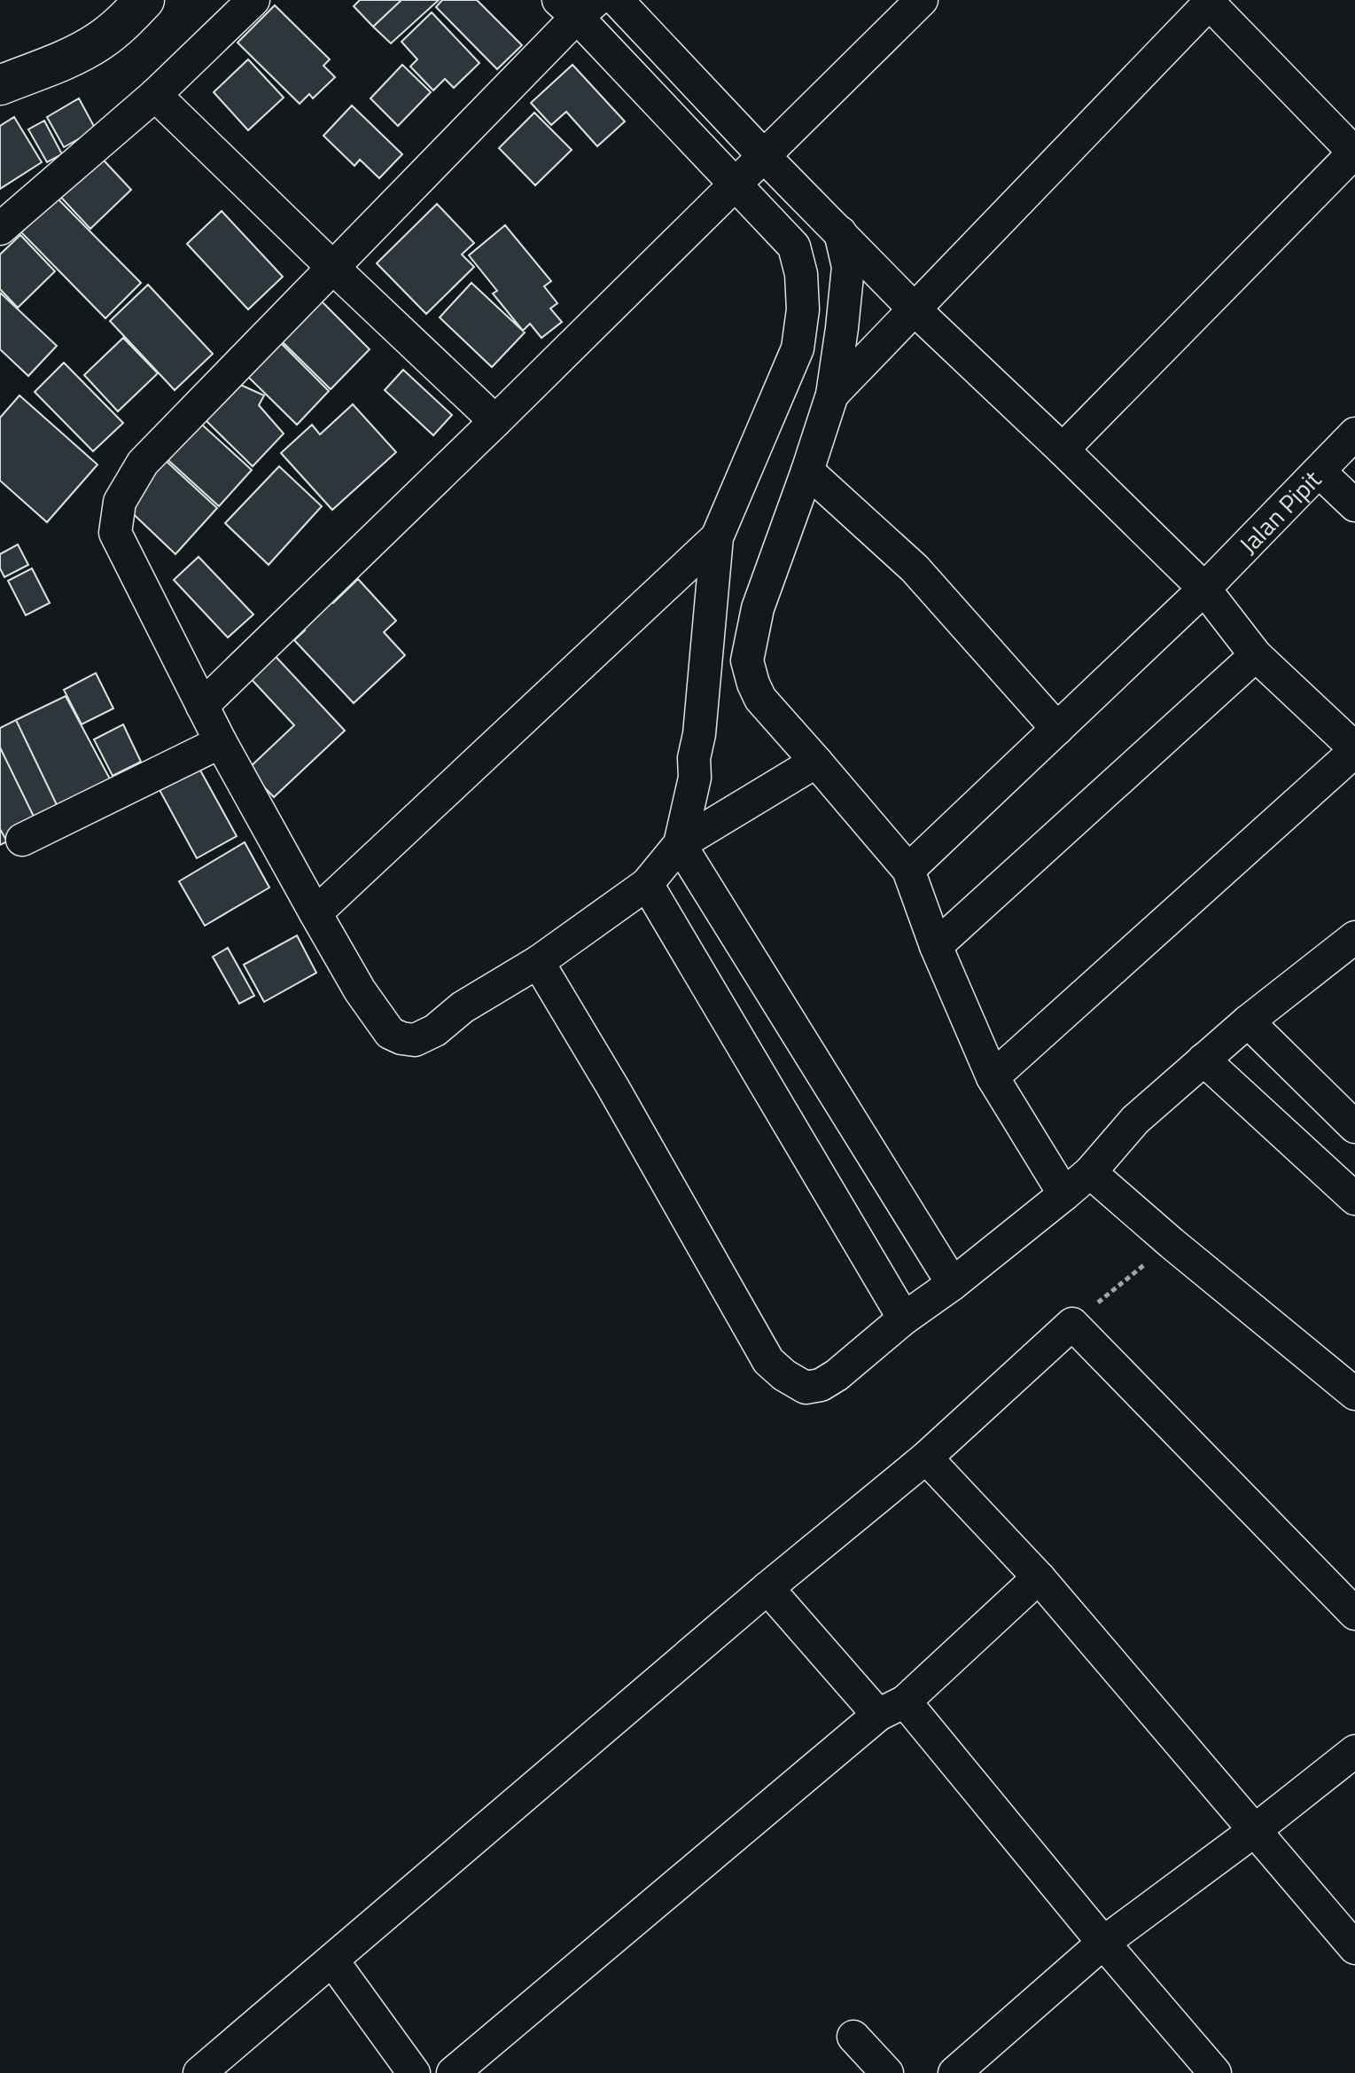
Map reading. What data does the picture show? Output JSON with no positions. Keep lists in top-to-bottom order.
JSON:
{
  "streets": {
    "street": ["Jalan Pipit"]
  }
}
